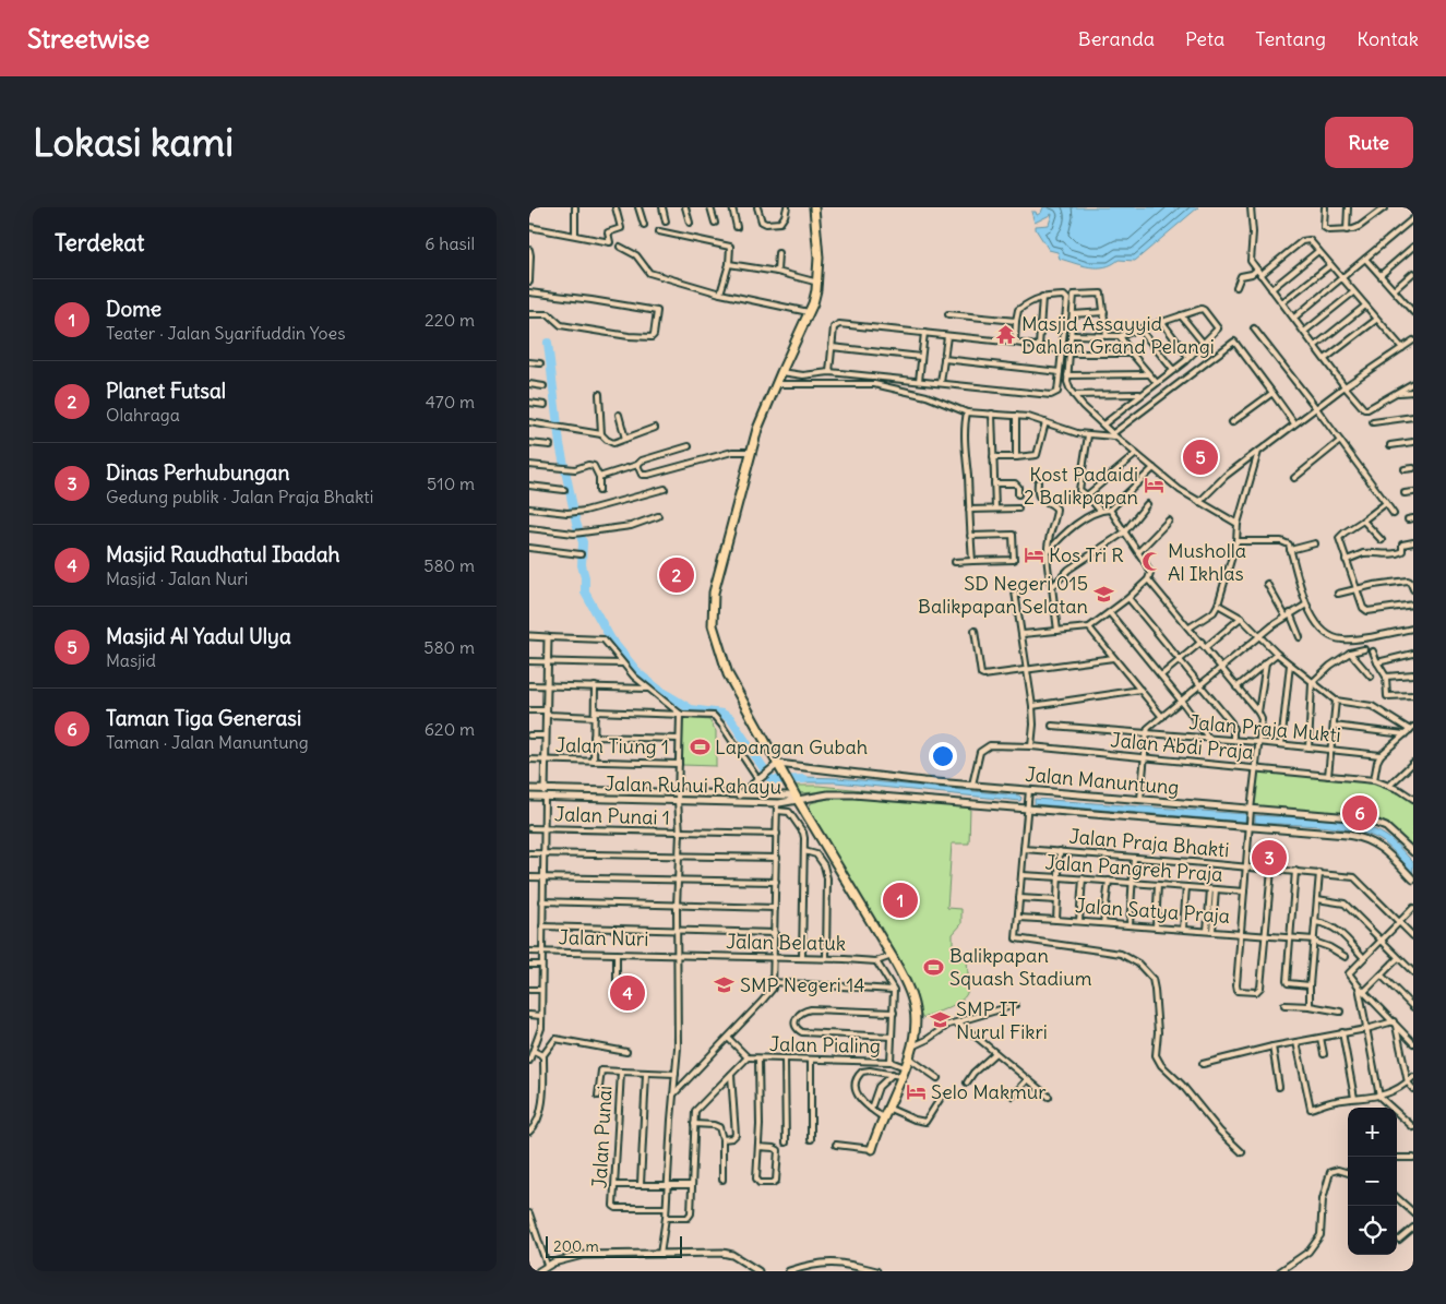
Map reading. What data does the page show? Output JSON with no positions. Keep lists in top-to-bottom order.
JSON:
{
  "streets": {
    "street": [
      "Jalan Praja Mukti",
      "Jalan Tiung 1",
      "Jalan Abdi Praja",
      "Jalan Manuntung",
      "Jalan Ruhui Rahayu",
      "Jalan Punai 1",
      "Jalan Praja Bhakti",
      "Jalan Pangreh Praja",
      "Jalan Satya Praja",
      "Jalan Nuri",
      "Jalan Belatuk",
      "Jalan Pialing",
      "Jalan Punai"
    ]
  },
  "crossings": [
    ["Jalan Abdi Praja", "Jalan Manuntung"],
    ["Jalan Manuntung", "Jalan Ruhui Rahayu"],
    ["Jalan Praja Bhakti", "Jalan Satya Praja"],
    ["Jalan Pangreh Praja", "Jalan Satya Praja"],
    ["Jalan Nuri", "Jalan Belatuk"]
  ],
  "places": {
    "temple": ["Masjid Assayyid Dahlan Grand Pelangi"],
    "hotel": ["Kost Padaidi 2 Balikpapan", "Kos Tri R", "Selo Makmur"],
    "mosque": ["Musholla Al Ikhlas"],
    "school or university": ["SD Negeri 015 Balikpapan Selatan", "SMP Negeri 14", "SMP IT Nurul Fikri"],
    "sports": ["Lapangan Gubah", "Balikpapan Squash Stadium"]
  },
  "scale_bar": "200 m",
  "page": {
    "header": "Streetwise",
    "nav": [
      "Beranda",
      "Peta",
      "Tentang",
      "Kontak"
    ],
    "buttons": "Rute",
    "title": "Lokasi kami",
    "heading": ["Terdekat", "6 hasil"],
    "list": [
      {
        "mark": "1",
        "name": "Dome",
        "note": "Teater · Jalan Syarifuddin Yoes",
        "value": "220 m"
      },
      {
        "mark": "2",
        "name": "Planet Futsal",
        "note": "Olahraga",
        "value": "470 m"
      },
      {
        "mark": "3",
        "name": "Dinas Perhubungan",
        "note": "Gedung publik · Jalan Praja Bhakti",
        "value": "510 m"
      },
      {
        "mark": "4",
        "name": "Masjid Raudhatul Ibadah",
        "note": "Masjid · Jalan Nuri",
        "value": "580 m"
      },
      {
        "mark": "5",
        "name": "Masjid Al Yadul Ulya",
        "note": "Masjid",
        "value": "580 m"
      },
      {
        "mark": "6",
        "name": "Taman Tiga Generasi",
        "note": "Taman · Jalan Manuntung",
        "value": "620 m"
      }
    ],
    "pins": [
      "5",
      "2",
      "6",
      "3",
      "1",
      "4"
    ],
    "map_buttons": ["+", "−"],
    "scale": "200 m"
  }
}
